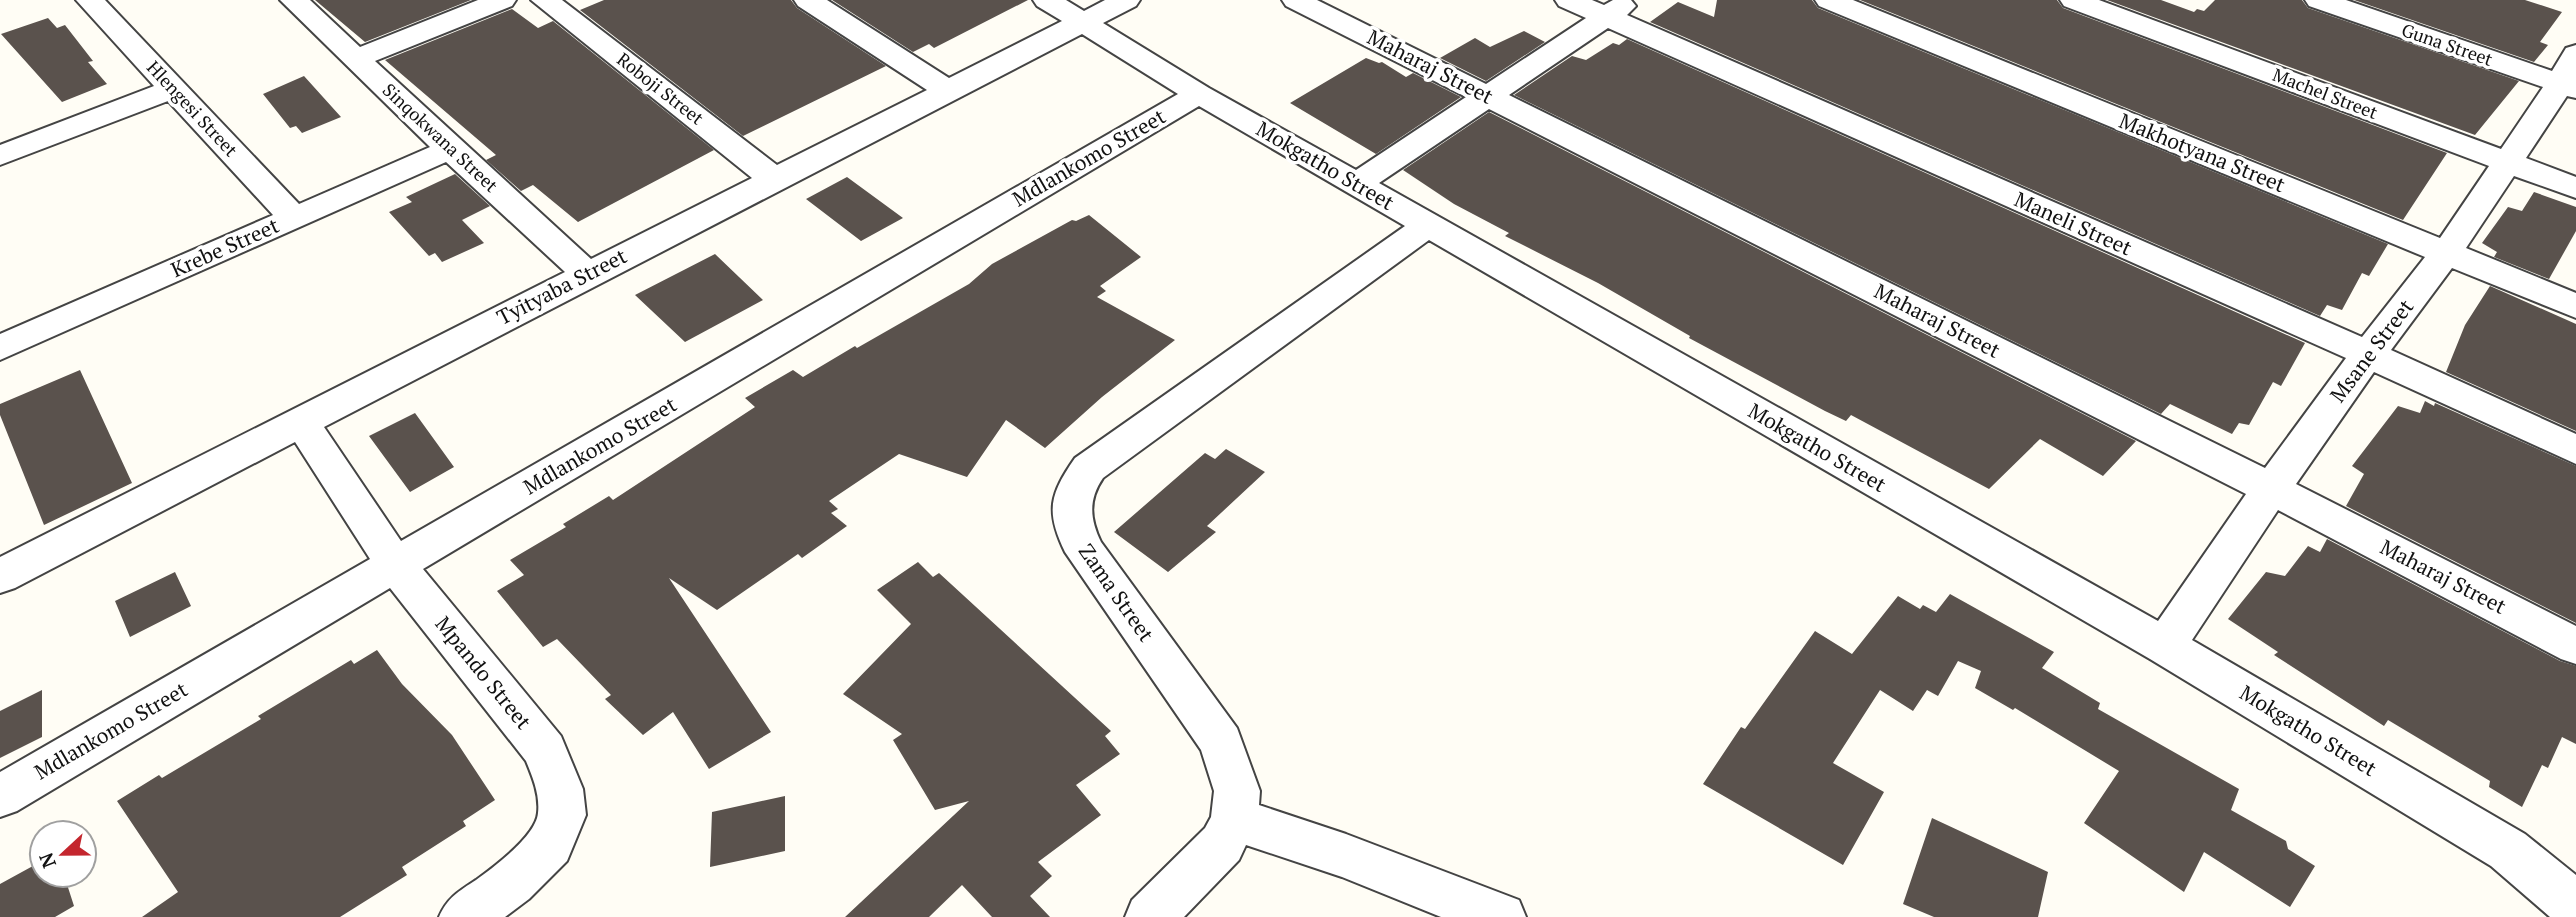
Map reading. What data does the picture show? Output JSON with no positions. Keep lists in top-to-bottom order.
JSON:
{
  "streets": {
    "street": [
      "Guna Street",
      "Maharaj Street",
      "Roboji Street",
      "Machel Street",
      "Hlengesi Street",
      "Sinqokwana Street",
      "Makhotyana Street",
      "Mdlankomo Street",
      "Mokgatho Street",
      "Maneli Street",
      "Krebe Street",
      "Tyityaba Street",
      "Msane Street",
      "Zama Street",
      "Mpando Street"
    ]
  },
  "crossings": [
    ["Guna Street", "Msane Street"],
    ["Maharaj Street", "Msane Street"],
    ["Roboji Street", "Tyityaba Street"],
    ["Machel Street", "Msane Street"],
    ["Hlengesi Street", "Krebe Street"],
    ["Sinqokwana Street", "Krebe Street"],
    ["Sinqokwana Street", "Tyityaba Street"],
    ["Makhotyana Street", "Msane Street"],
    ["Mdlankomo Street", "Mokgatho Street"],
    ["Mdlankomo Street", "Mpando Street"],
    ["Mokgatho Street", "Tyityaba Street"],
    ["Mokgatho Street", "Msane Street"],
    ["Mokgatho Street", "Zama Street"],
    ["Maneli Street", "Msane Street"],
    ["Tyityaba Street", "Mpando Street"]
  ],
  "north": "left"
}
